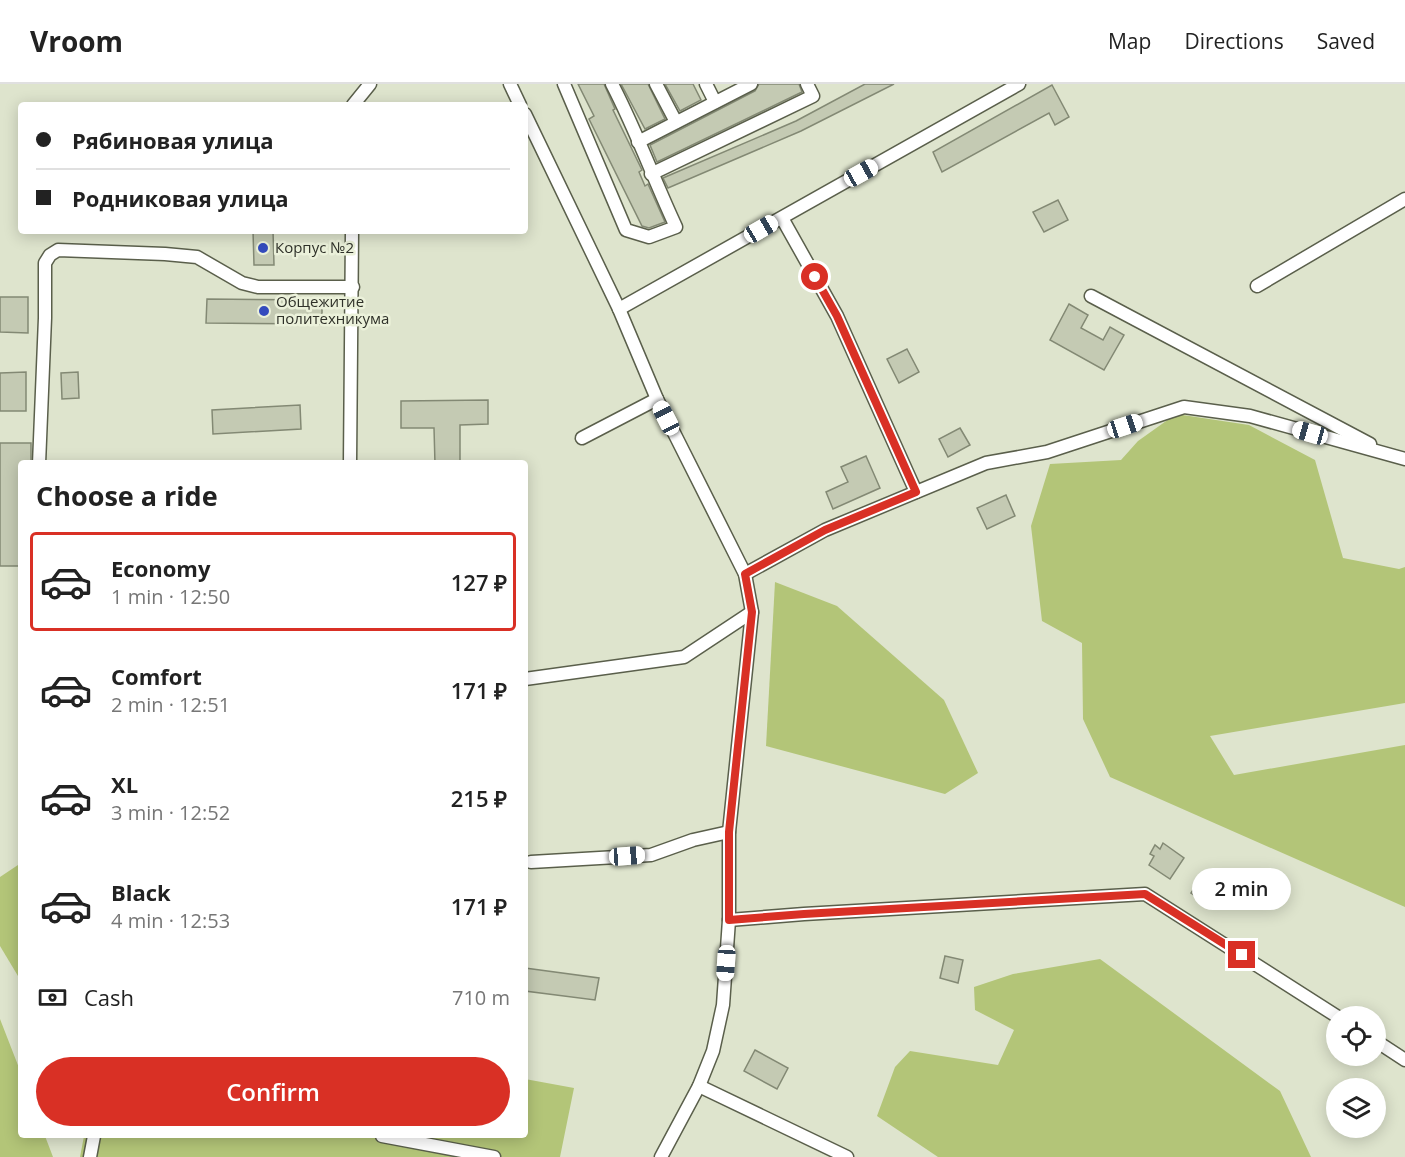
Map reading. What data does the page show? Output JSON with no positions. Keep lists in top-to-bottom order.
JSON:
{
  "places": ["Корпус №2", "Общежитие политехникума"],
  "page": {
    "header": "Vroom",
    "nav": ["Map", "Directions", "Saved"],
    "banner": ["Рябиновая улица", "Родниковая улица"],
    "heading": "Choose a ride",
    "list": [
      {
        "name": "Economy",
        "note": "1 min · 12:50",
        "value": "127 ₽"
      },
      {
        "name": "Comfort",
        "note": "2 min · 12:51",
        "value": "171 ₽"
      },
      {
        "name": "XL",
        "note": "3 min · 12:52",
        "value": "215 ₽"
      },
      {
        "name": "Black",
        "note": "4 min · 12:53",
        "value": "171 ₽"
      }
    ],
    "bubble": "2 min",
    "pay": ["Cash", "710 m"],
    "buttons": "Confirm"
  }
}
